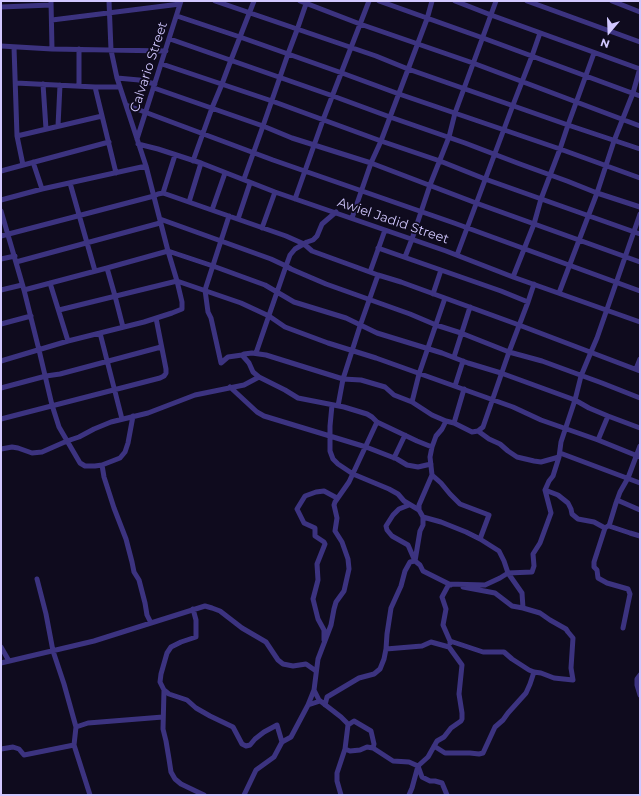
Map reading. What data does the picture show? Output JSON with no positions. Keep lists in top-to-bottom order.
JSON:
{
  "streets": {
    "street": ["Calvario Street", "Awiel Jadid Street"]
  },
  "crossings": [
    ["Calvario Street", "Awiel Jadid Street"]
  ],
  "north": "bottom"
}
